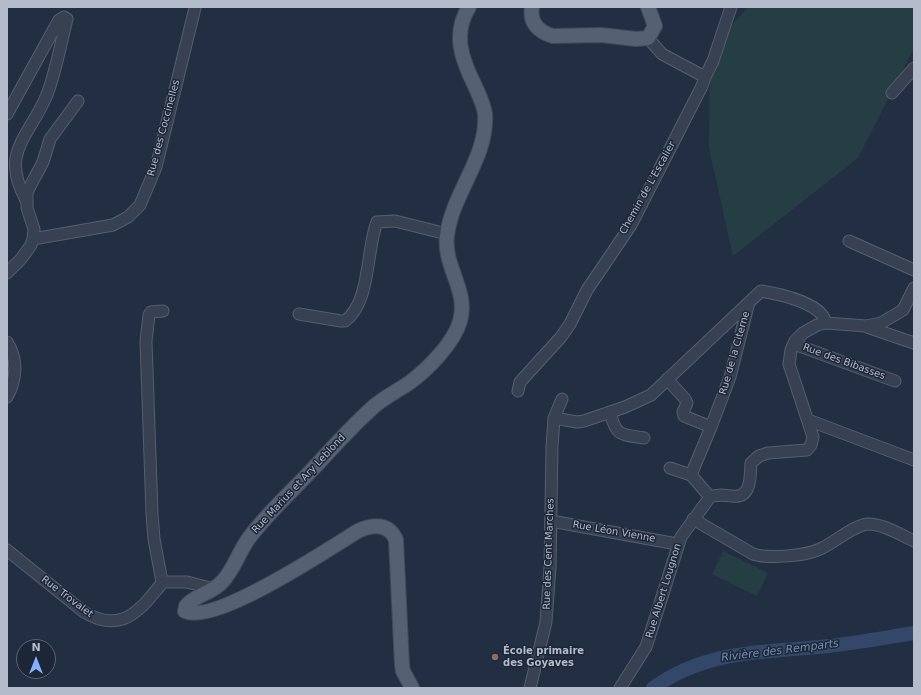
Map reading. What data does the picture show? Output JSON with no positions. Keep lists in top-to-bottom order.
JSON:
{
  "streets": {
    "main road": ["Rue Marius et Ary Leblond"],
    "street": [
      "Rue des Coccinelles",
      "Chemin de L'Escalier",
      "Rue de la Citerne",
      "Rue des Bibasses",
      "Rue Léon Vienne",
      "Rue des Cent Marches",
      "Rue Albert Lougnon",
      "Rue Trovalet"
    ]
  },
  "crossings": [
    ["Rue de la Citerne", "Rue des Cent Marches"],
    ["Rue Léon Vienne", "Rue des Cent Marches"],
    ["Rue Léon Vienne", "Rue Albert Lougnon"]
  ],
  "water": ["Rivière des Remparts"],
  "places": ["École primaire des Goyaves"],
  "north": "top"
}
